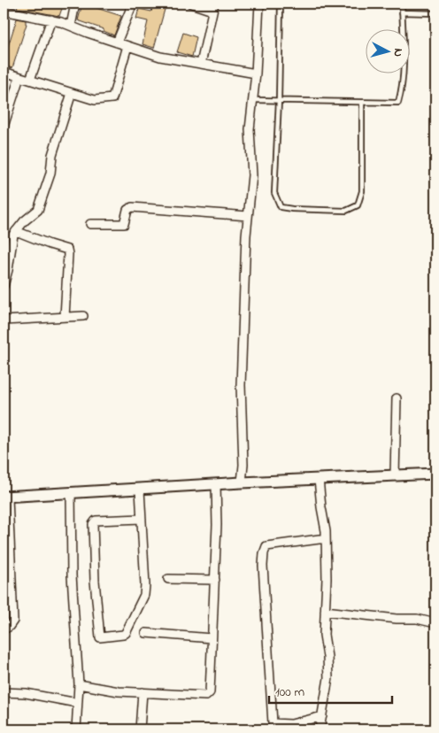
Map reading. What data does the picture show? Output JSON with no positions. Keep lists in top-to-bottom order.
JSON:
{
  "scale_bar": "100 m",
  "north": "right"
}
